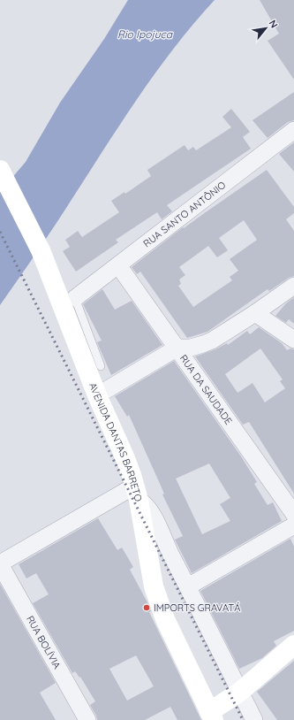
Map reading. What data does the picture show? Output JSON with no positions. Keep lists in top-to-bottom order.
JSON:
{
  "streets": {
    "main road": ["AVENIDA DANTAS BARRETO"],
    "street": ["RUA SANTO ANTÔNIO", "RUA DA SAUDADE", "RUA BOLÍVIA"]
  },
  "crossings": [
    ["RUA SANTO ANTÔNIO", "RUA DA SAUDADE"]
  ],
  "water": ["Rio Ipojuca"],
  "places": ["IMPORTS GRAVATÁ"],
  "north": "top right"
}
